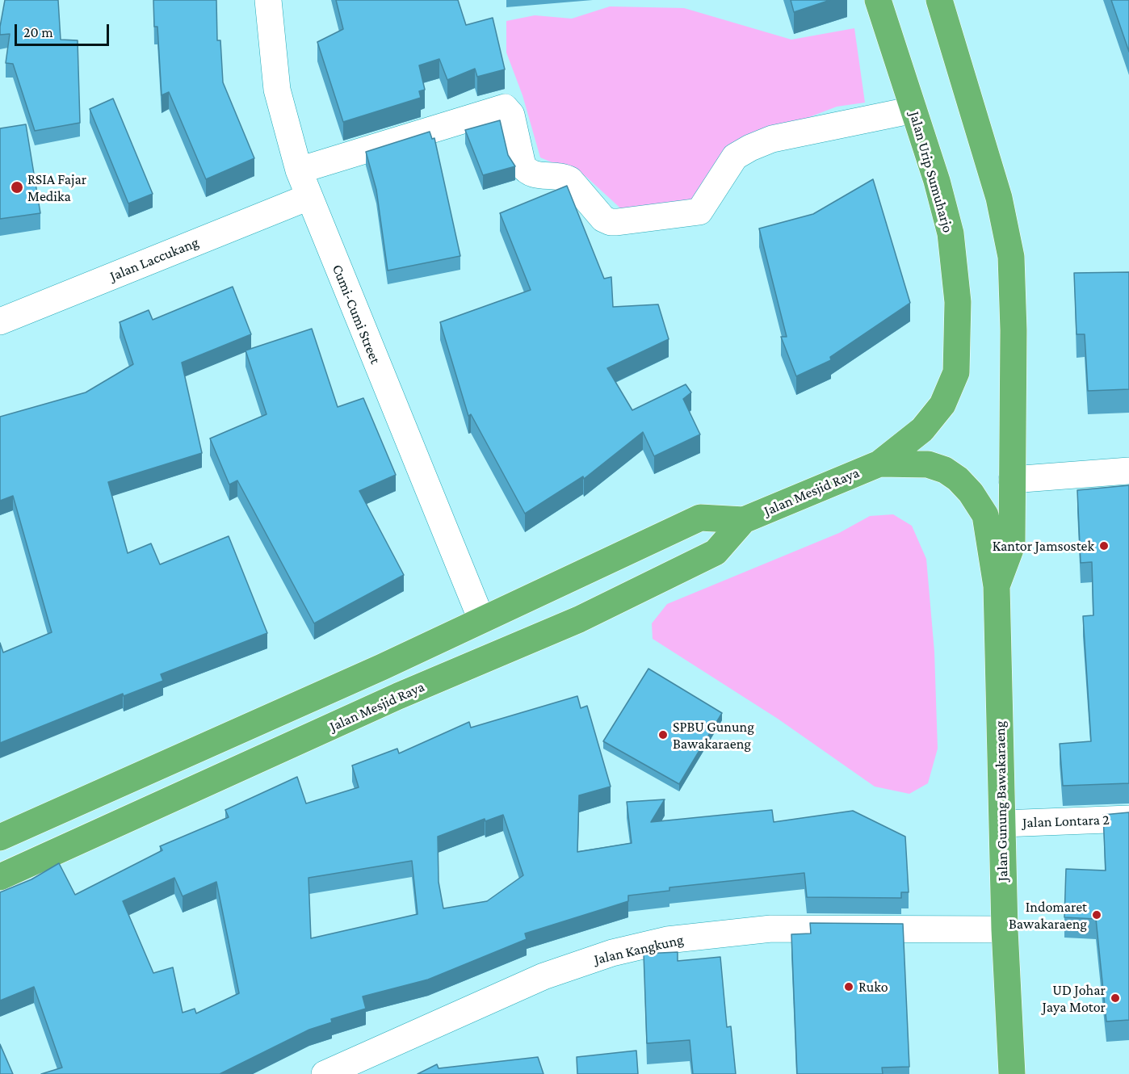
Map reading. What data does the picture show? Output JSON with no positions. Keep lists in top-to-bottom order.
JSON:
{
  "streets": {
    "highway": ["Jalan Urip Sumuharjo", "Jalan Mesjid Raya", "Jalan Gunung Bawakaraeng"],
    "street": [
      "Jalan Laccukang",
      "Cumi-Cumi Street",
      "Jalan Lontara 2",
      "Jalan Kangkung"
    ]
  },
  "crossings": [
    ["Jalan Urip Sumuharjo", "Jalan Mesjid Raya"],
    ["Jalan Urip Sumuharjo", "Jalan Gunung Bawakaraeng"],
    ["Jalan Laccukang", "Cumi-Cumi Street"],
    ["Cumi-Cumi Street", "Jalan Mesjid Raya"],
    ["Jalan Mesjid Raya", "Jalan Gunung Bawakaraeng"],
    ["Jalan Gunung Bawakaraeng", "Jalan Lontara 2"],
    ["Jalan Gunung Bawakaraeng", "Jalan Kangkung"]
  ],
  "places": [
    "RSIA Fajar Medika",
    "Kantor Jamsostek",
    "SPBU Gunung Bawakaraeng",
    "Indomaret Bawakaraeng",
    "Ruko",
    "UD Johar Jaya Motor"
  ],
  "scale_bar": "20 m"
}
